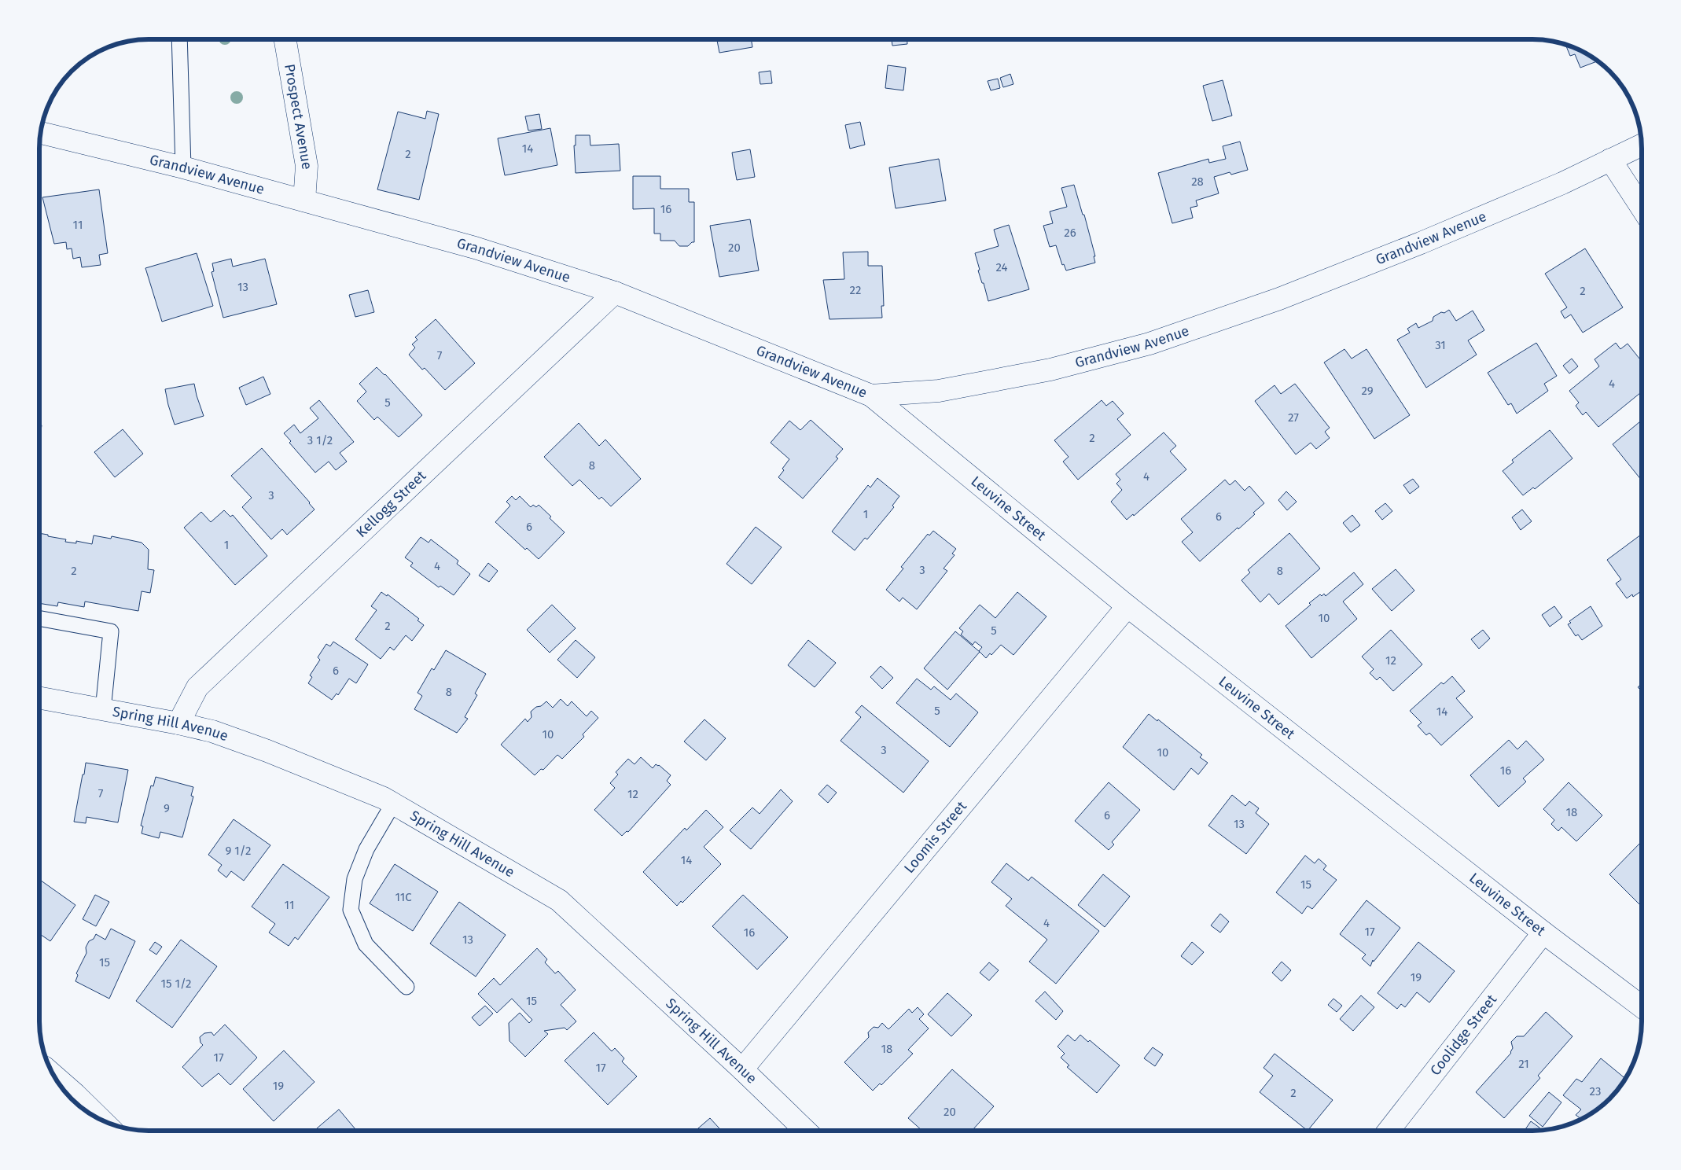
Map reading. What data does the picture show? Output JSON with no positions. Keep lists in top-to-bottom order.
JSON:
{
  "streets": {
    "street": [
      "Prospect Avenue",
      "Grandview Avenue",
      "Kellogg Street",
      "Leuvine Street",
      "Spring Hill Avenue",
      "Loomis Street",
      "Coolidge Street"
    ]
  },
  "crossings": [
    ["Prospect Avenue", "Grandview Avenue"],
    ["Grandview Avenue", "Kellogg Street"],
    ["Grandview Avenue", "Leuvine Street"],
    ["Kellogg Street", "Spring Hill Avenue"],
    ["Leuvine Street", "Loomis Street"],
    ["Leuvine Street", "Coolidge Street"],
    ["Spring Hill Avenue", "Loomis Street"]
  ],
  "house_numbers": [
    "14",
    "2",
    "28",
    "16",
    "11",
    "26",
    "20",
    "24",
    "13",
    "22",
    "2",
    "31",
    "7",
    "4",
    "29",
    "5",
    "27",
    "2",
    "3 1/2",
    "8",
    "4",
    "3",
    "1",
    "6",
    "6",
    "1",
    "4",
    "3",
    "2",
    "8",
    "10",
    "2",
    "5",
    "12",
    "6",
    "8",
    "5",
    "14",
    "10",
    "3",
    "10",
    "16",
    "7",
    "12",
    "9",
    "18",
    "6",
    "13",
    "9 1/2",
    "14",
    "15",
    "11C",
    "11",
    "4",
    "17",
    "16",
    "13",
    "15",
    "19",
    "15 1/2",
    "15",
    "18",
    "17",
    "21",
    "17",
    "19",
    "23",
    "2",
    "20"
  ]
}
